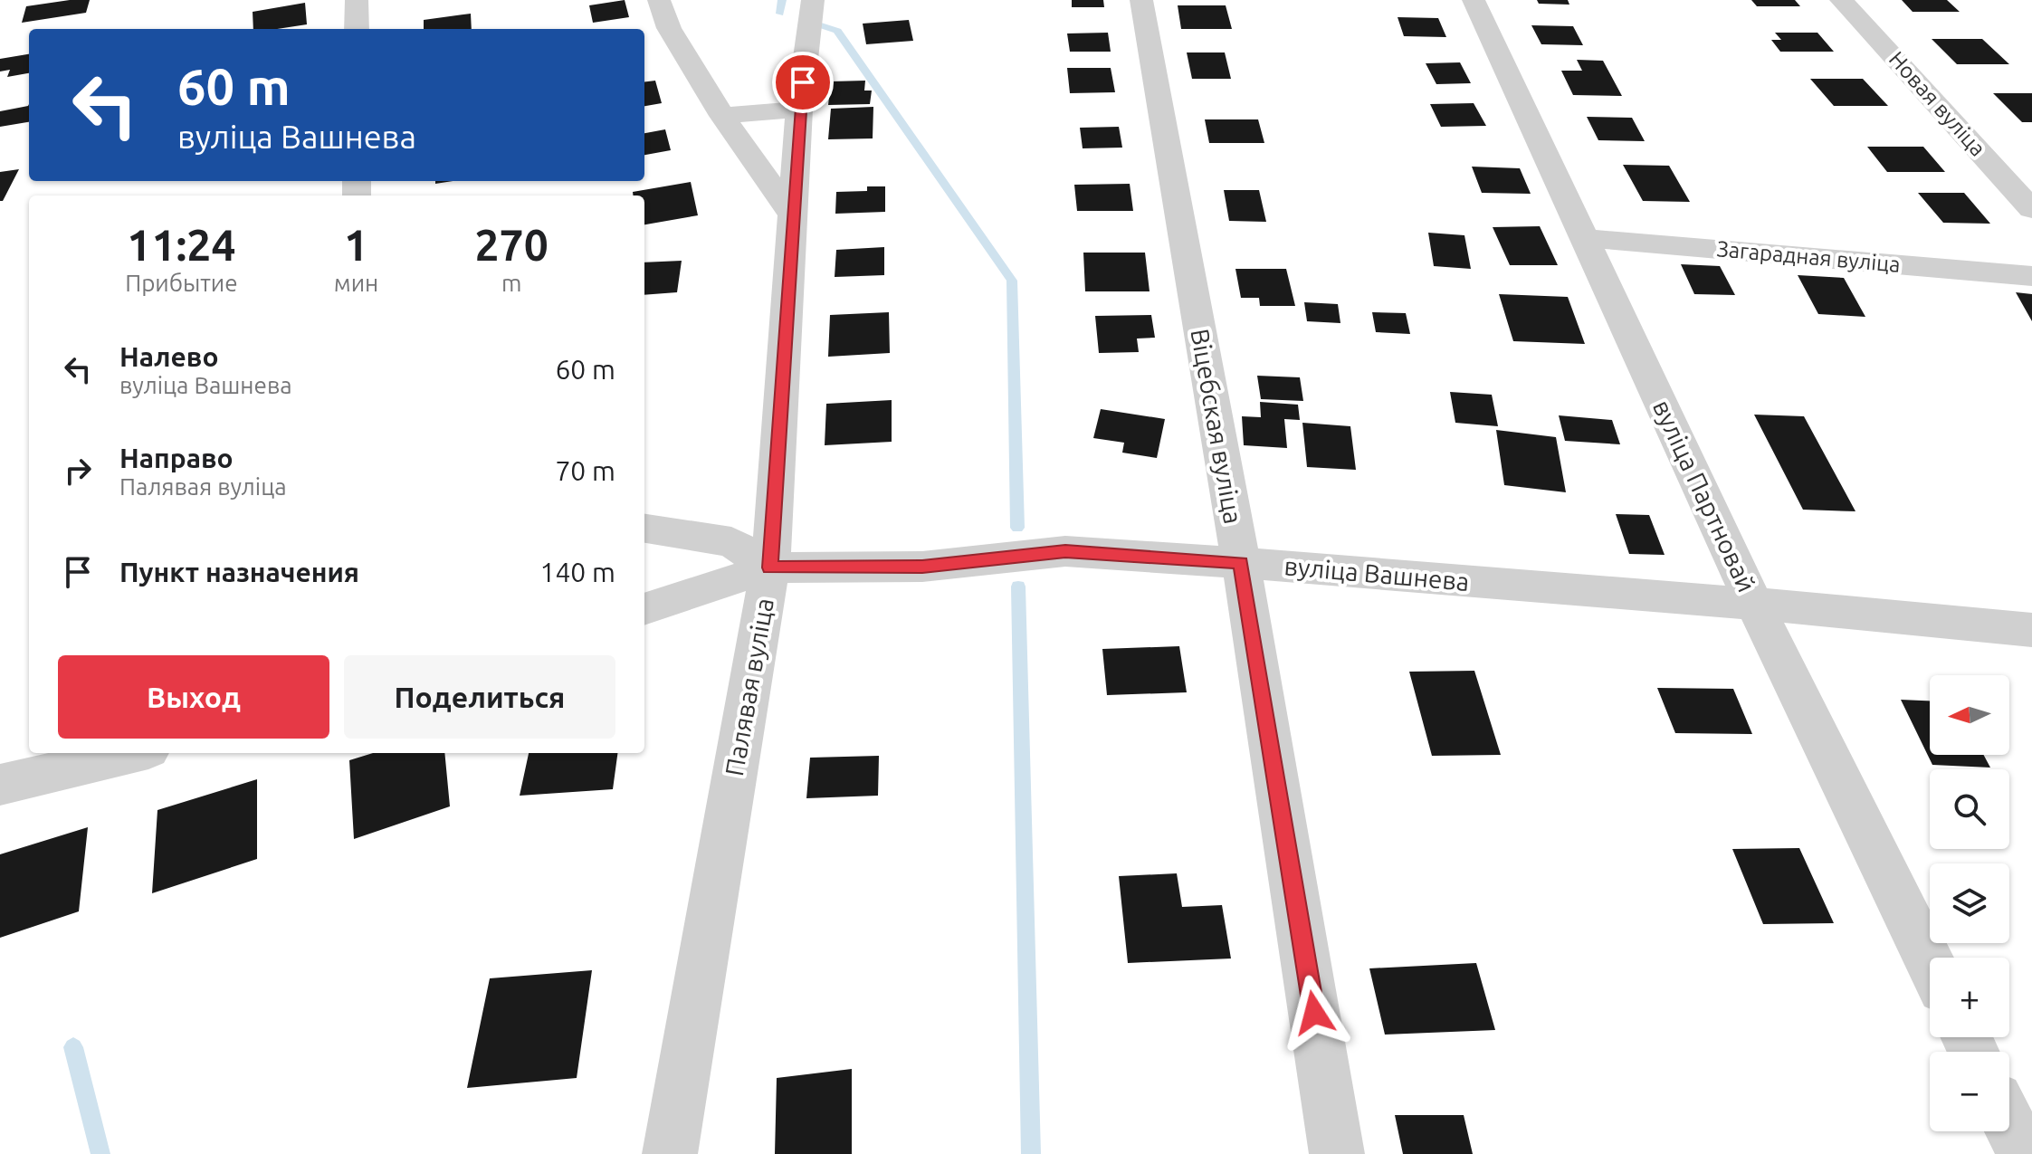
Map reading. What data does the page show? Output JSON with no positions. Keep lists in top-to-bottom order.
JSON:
{
  "streets": {
    "street": [
      "Новая вуліца",
      "Загарадная вуліца",
      "Віцебская вуліца",
      "вуліца Партновай",
      "вуліца Вашнева",
      "Палявая вуліца"
    ]
  },
  "crossings": [
    ["Загарадная вуліца", "вуліца Партновай"],
    ["Віцебская вуліца", "вуліца Вашнева"],
    ["вуліца Партновай", "вуліца Вашнева"],
    ["вуліца Вашнева", "Палявая вуліца"]
  ],
  "north": "left",
  "page": {
    "turn": ["60 m", "вуліца Вашнева"],
    "eta": [
      "11:24",
      "Прибытие",
      "1",
      "мин",
      "270",
      "m"
    ],
    "list": [
      {
        "name": "Налево",
        "note": "вуліца Вашнева",
        "value": "60 m"
      },
      {
        "name": "Направо",
        "note": "Палявая вуліца",
        "value": "70 m"
      },
      {
        "name": "Пункт назначения",
        "value": "140 m"
      }
    ],
    "buttons": ["Выход", "Поделиться"],
    "map_buttons": ["+", "−"]
  }
}
